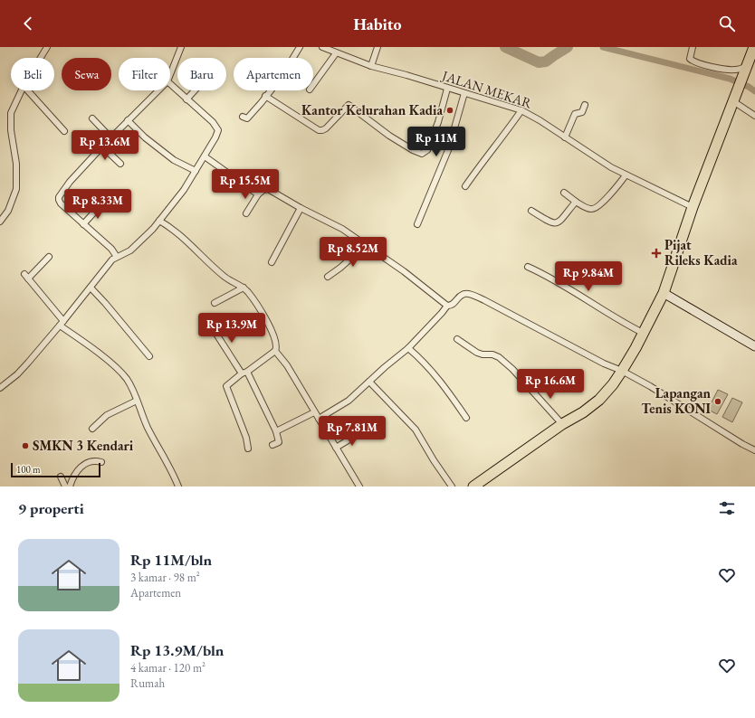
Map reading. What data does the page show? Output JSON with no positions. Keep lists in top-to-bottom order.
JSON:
{
  "streets": {
    "street": ["JALAN MEKAR"]
  },
  "places": {
    "other": ["Kantor Kelurahan Kadia", "Lapangan Tenis KONI", "SMKN 3 Kendari"],
    "health": ["Pijat Rileks Kadia"]
  },
  "scale_bar": "100 m",
  "page": {
    "header": "Habito",
    "chip": [
      "Beli",
      "Sewa",
      "Filter",
      "Baru",
      "Apartemen"
    ],
    "price": [
      "Rp 11M",
      "Rp 13.6M",
      "Rp 15.5M",
      "Rp 8.33M",
      "Rp 8.52M",
      "Rp 9.84M",
      "Rp 13.9M",
      "Rp 16.6M",
      "Rp 7.81M"
    ],
    "scale": "100 m",
    "heading": "9 properti",
    "list": [
      {
        "name": "Rp 11M/bln",
        "note": "3 kamar · 98 m² · Apartemen"
      },
      {
        "name": "Rp 13.9M/bln",
        "note": "4 kamar · 120 m² · Rumah"
      }
    ]
  }
}
